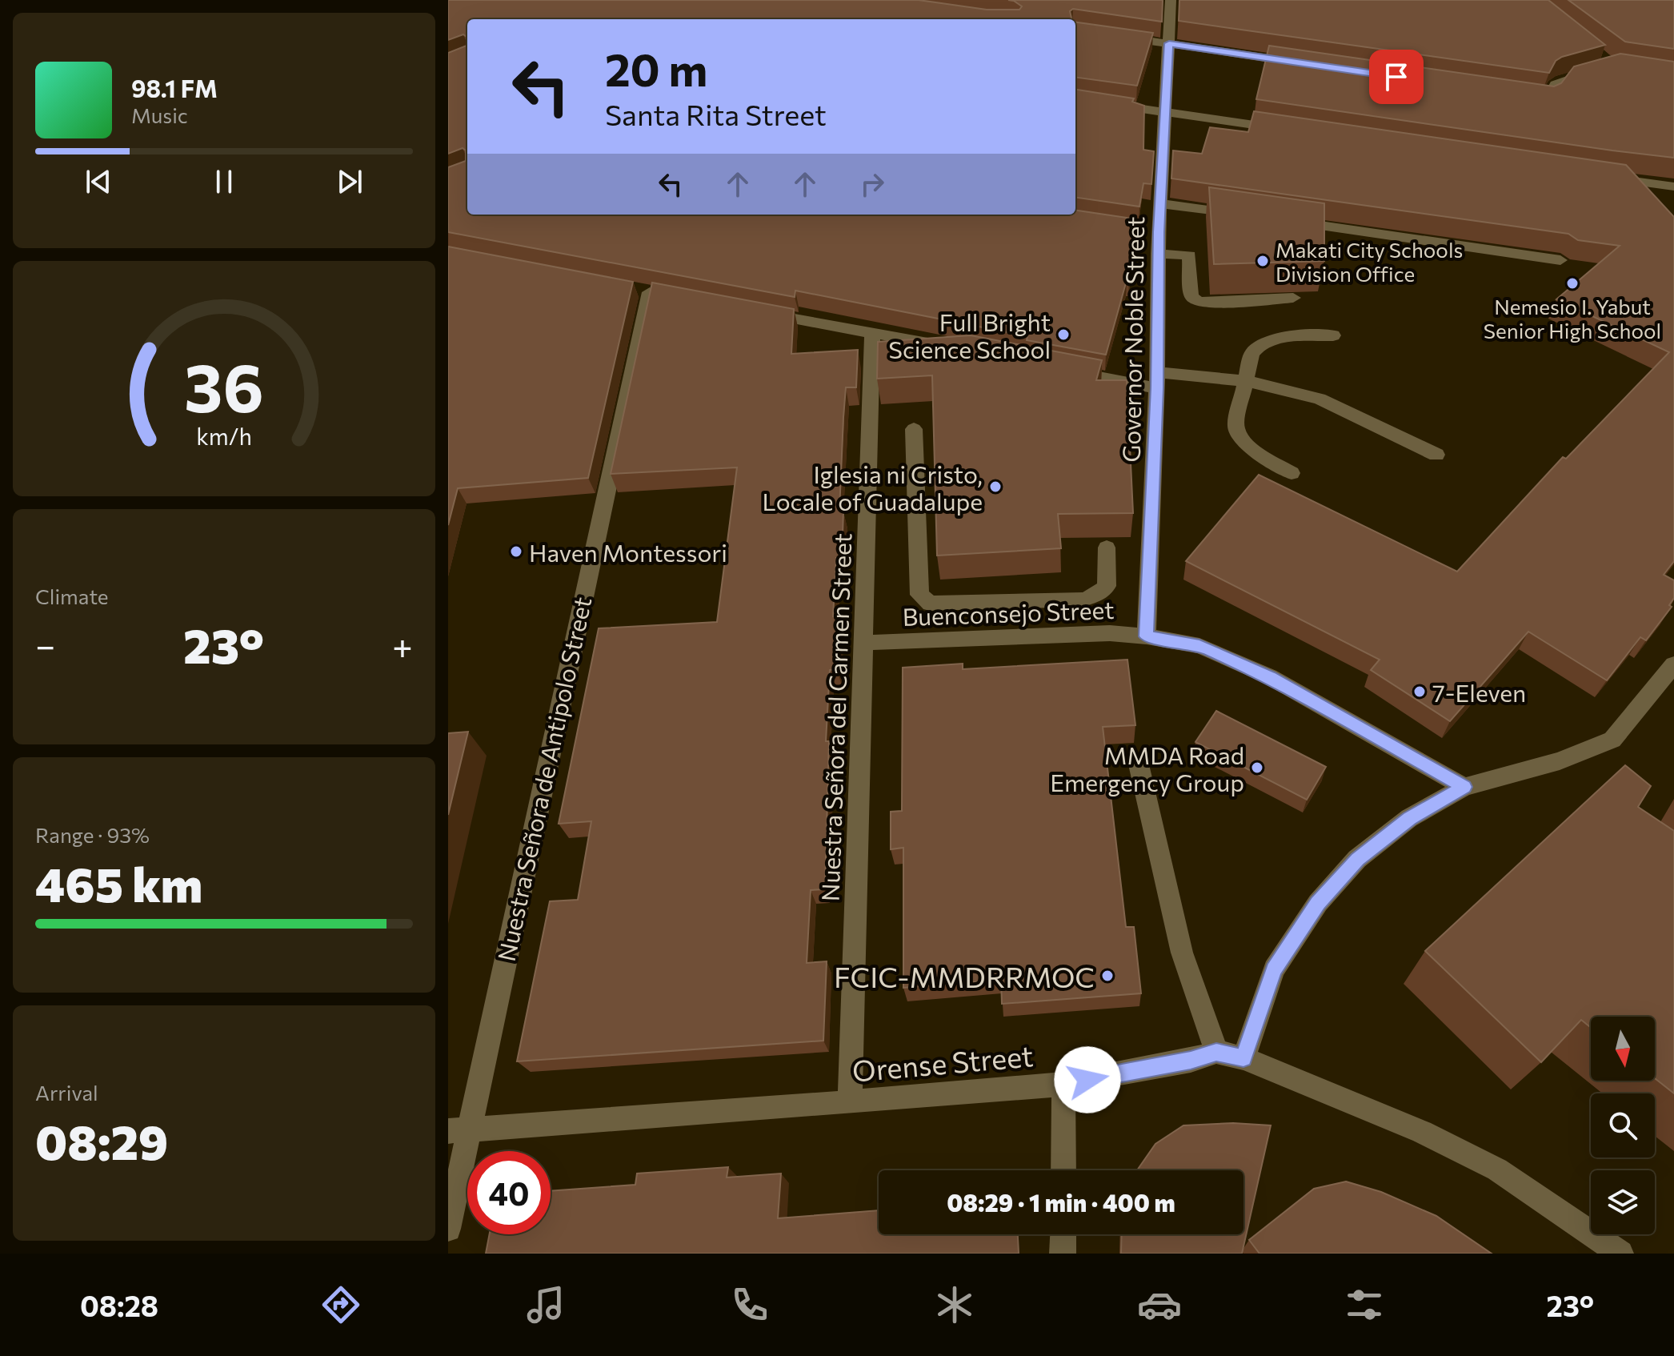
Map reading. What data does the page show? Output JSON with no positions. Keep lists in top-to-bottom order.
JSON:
{
  "streets": {
    "street": [
      "Governor Noble Street",
      "Buenconsejo Street",
      "Nuestra Señora del Carmen Street",
      "Nuestra Señora de Antipolo Street",
      "Orense Street"
    ]
  },
  "crossings": [
    ["Governor Noble Street", "Buenconsejo Street"],
    ["Buenconsejo Street", "Nuestra Señora del Carmen Street"],
    ["Nuestra Señora del Carmen Street", "Orense Street"],
    ["Nuestra Señora de Antipolo Street", "Orense Street"]
  ],
  "places": [
    "Makati City Schools Division Office",
    "Nemesio I. Yabut Senior High School",
    "Full Bright Science School",
    "Iglesia ni Cristo, Locale of Guadalupe",
    "Haven Montessori",
    "7-Eleven",
    "MMDA Road Emergency Group",
    "FCIC-MMDRRMOC"
  ],
  "north": "bottom",
  "page": {
    "turn": ["20 m", "Santa Rita Street"],
    "song": ["98.1 FM", "Music"],
    "tile": [
      "Climate",
      ["Range · 93%", "465 km"],
      ["Arrival", "08:29"]
    ],
    "heat": ["−", "23°", "+"],
    "limit": "40",
    "trip": "08:29 · 1 min · 400 m",
    "tabs": ["08:28", "23°"],
    "gauge": ["36", "km/h"]
  }
}
